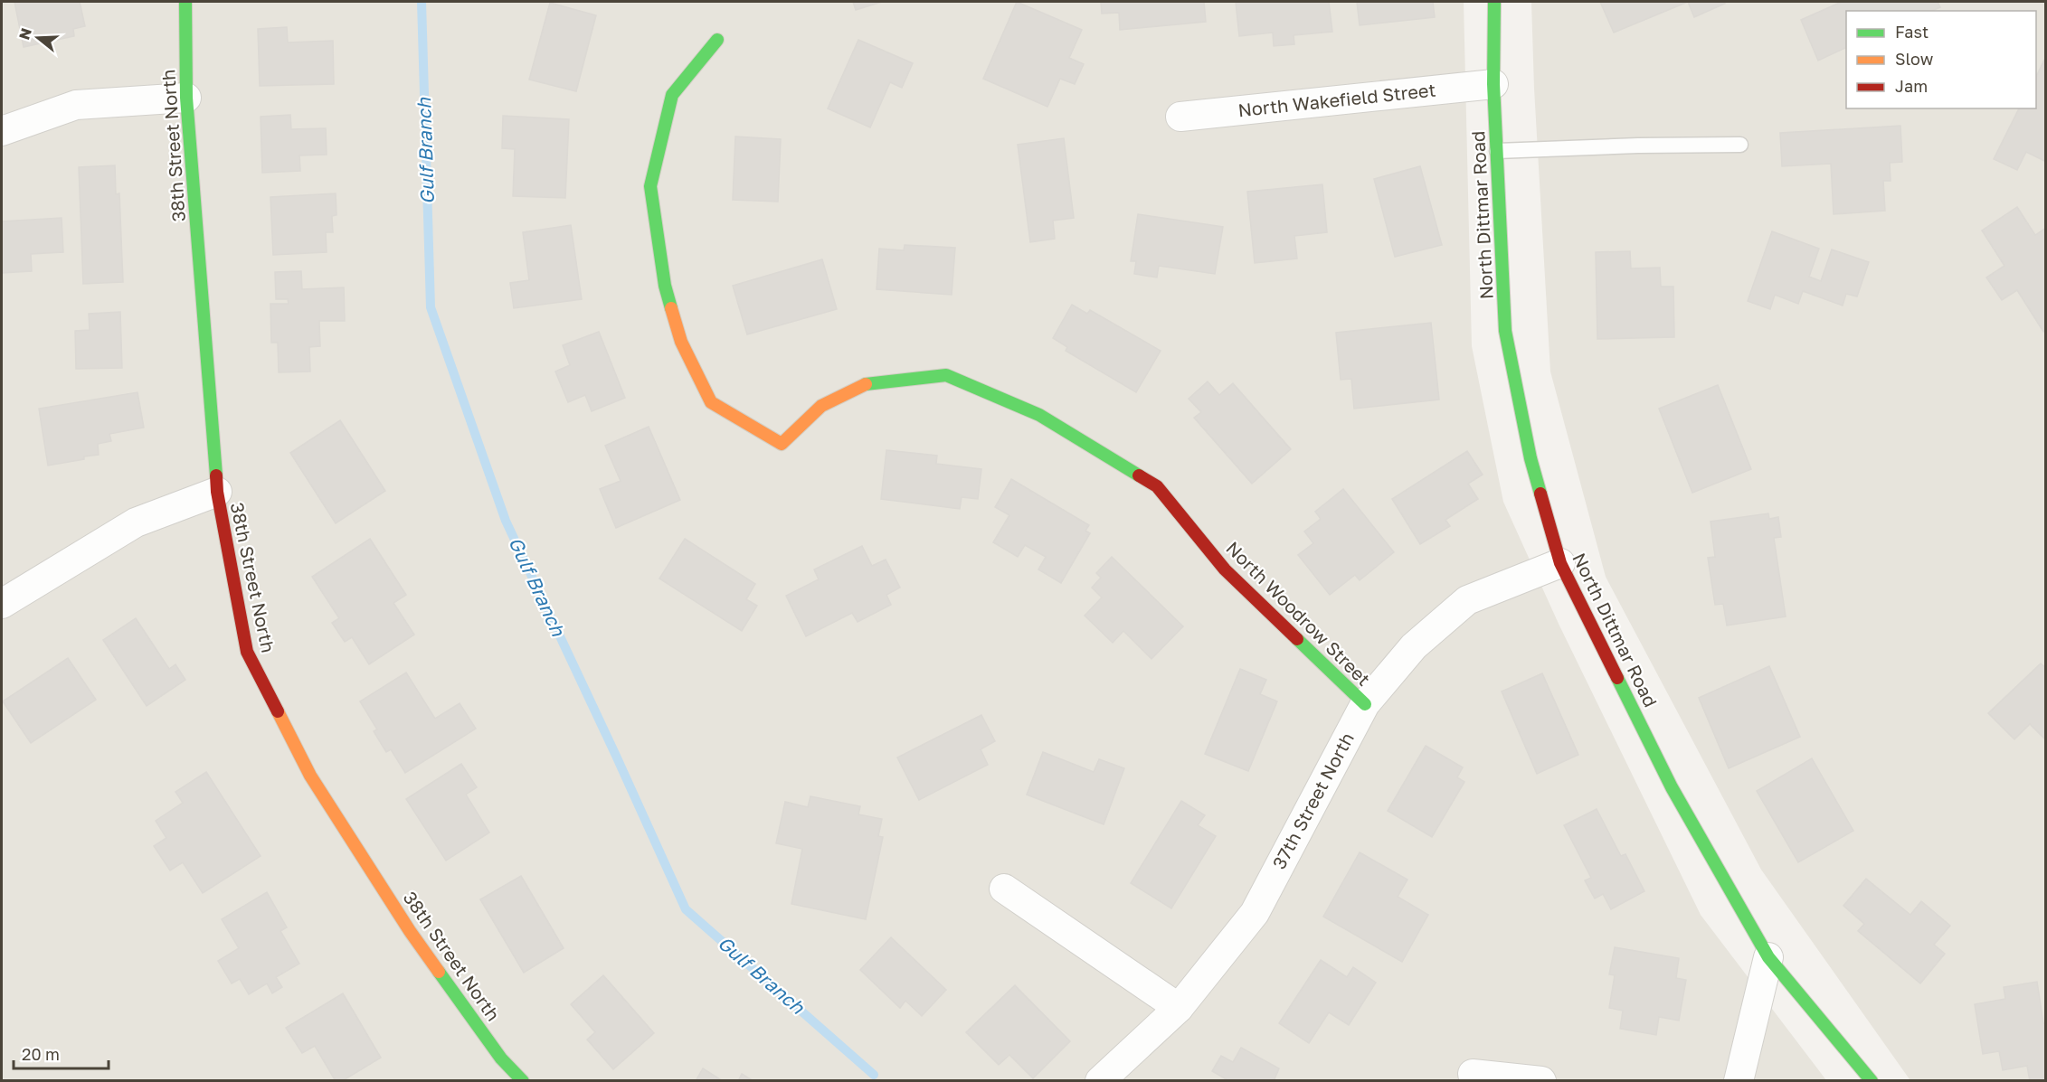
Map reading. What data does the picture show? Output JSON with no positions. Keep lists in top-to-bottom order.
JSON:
{
  "streets": {
    "street": [
      "North Wakefield Street",
      "38th Street North",
      "North Dittmar Road",
      "North Woodrow Street",
      "37th Street North"
    ]
  },
  "crossings": [
    ["North Wakefield Street", "North Dittmar Road"],
    ["North Dittmar Road", "37th Street North"],
    ["North Woodrow Street", "37th Street North"]
  ],
  "water": ["Gulf Branch"],
  "legend": ["Fast", "Slow", "Jam"],
  "scale_bar": "20 m",
  "north": "left"
}
